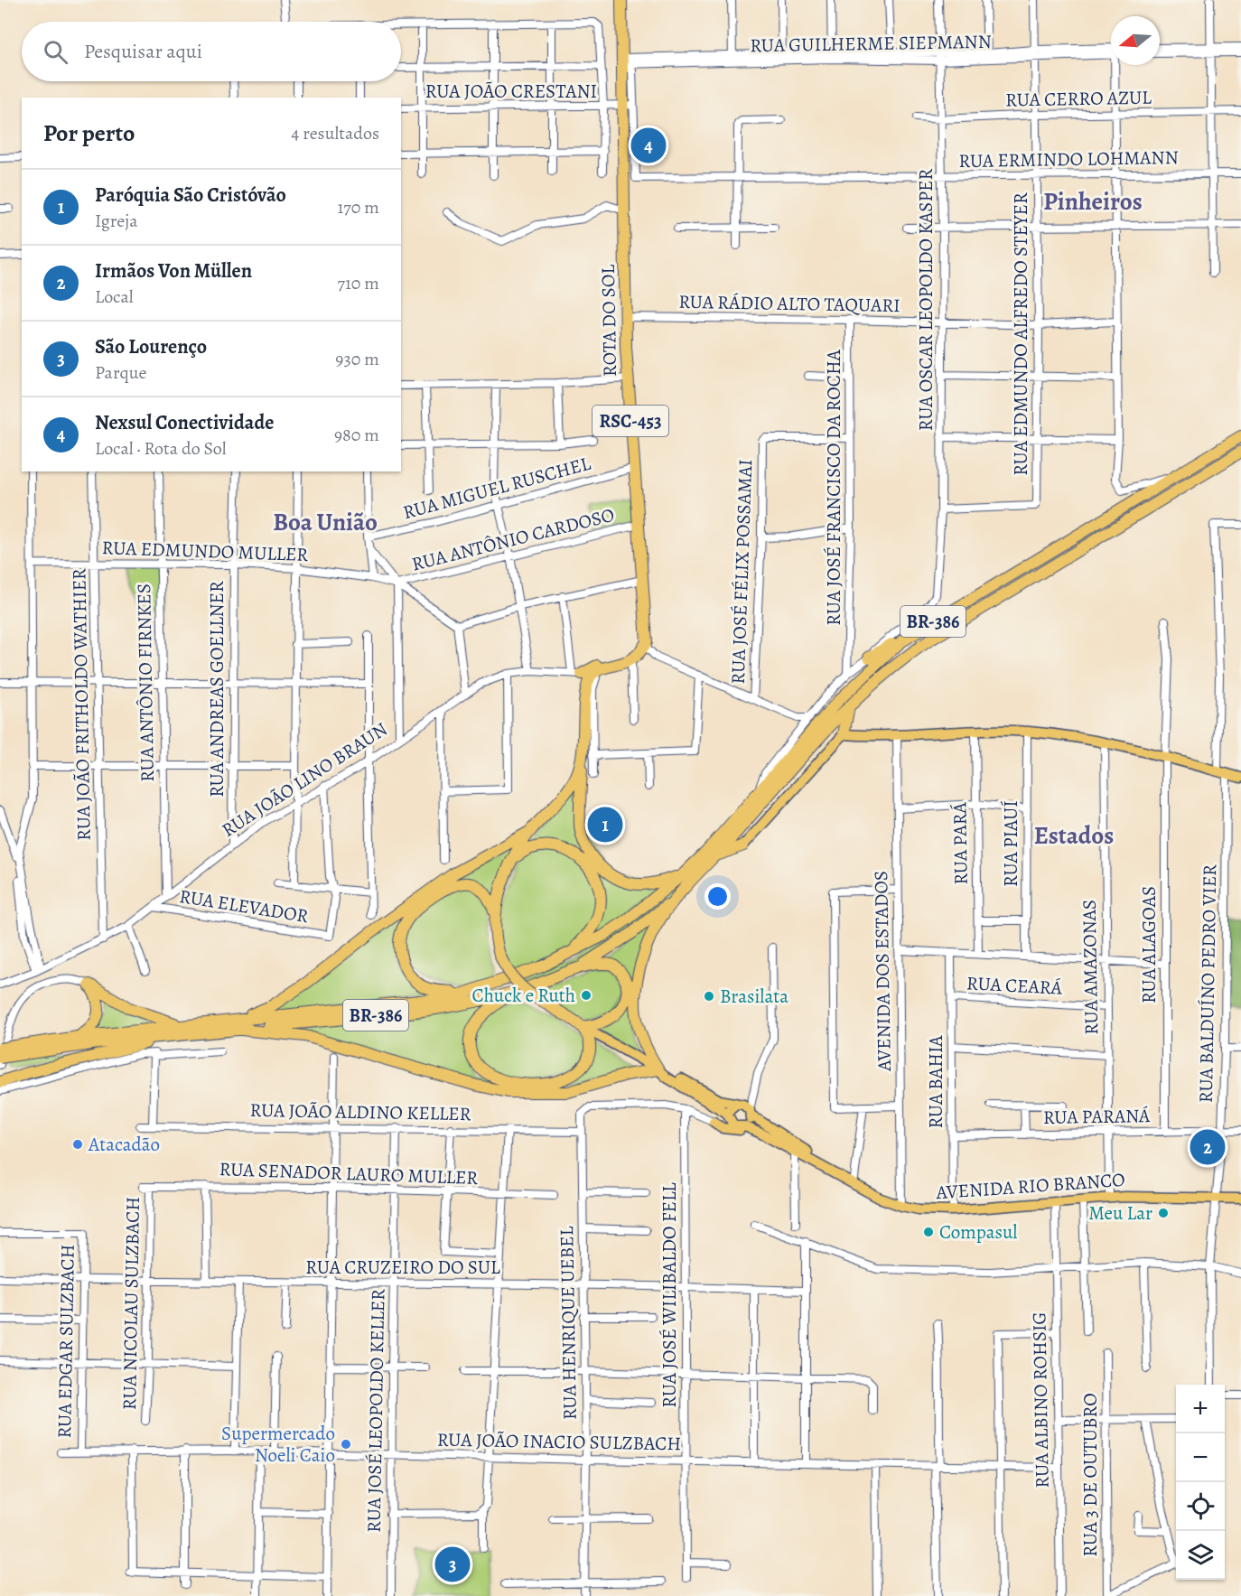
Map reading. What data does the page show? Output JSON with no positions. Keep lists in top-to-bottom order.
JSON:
{
  "streets": {
    "highway": ["ROTA DO SOL", "RSC-453", "BR-386"],
    "main road": ["AVENIDA RIO BRANCO"],
    "street": [
      "RUA GUILHERME SIEPMANN",
      "RUA JOÃO CRESTANI",
      "RUA CERRO AZUL",
      "RUA ERMINDO LOHMANN",
      "RUA OSCAR LEOPOLDO KASPER",
      "RUA RÁDIO ALTO TAQUARI",
      "RUA EDMUNDO ALFREDO STEYER",
      "RUA MIGUEL RUSCHEL",
      "RUA JOSÉ FRANCISCO DA ROCHA",
      "RUA ANTÔNIO CARDOSO",
      "RUA EDMUNDO MULLER",
      "RUA JOSÉ FÉLIX POSSAMAI",
      "RUA ANTÔNIO FIRNKES",
      "RUA ANDREAS GOELLNER",
      "RUA JOÃO FRITHOLDO WATHIER",
      "RUA JOÃO LINO BRAUN",
      "RUA PARÁ",
      "RUA PIAUÍ",
      "RUA ELEVADOR",
      "RUA ALAGOAS",
      "RUA AMAZONAS",
      "AVENIDA DOS ESTADOS",
      "RUA BALDUÍNO PEDRO VIER",
      "RUA CEARÁ",
      "RUA BAHIA",
      "RUA JOÃO ALDINO KELLER",
      "RUA PARANÁ",
      "RUA SENADOR LAURO MULLER",
      "RUA CRUZEIRO DO SUL",
      "RUA JOSÉ WILIBALDO FELL",
      "RUA NICOLAU SULZBACH",
      "RUA HENRIQUE UEBEL",
      "RUA EDGAR SULZBACH",
      "RUA ALBINO ROHSIG",
      "RUA JOSÉ LEOPOLDO KELLER",
      "RUA JOÃO INACIO SULZBACH",
      "RUA 3 DE OUTUBRO"
    ]
  },
  "crossings": [
    ["RUA GUILHERME SIEPMANN", "RUA OSCAR LEOPOLDO KASPER"],
    ["RUA GUILHERME SIEPMANN", "ROTA DO SOL"],
    ["RUA GUILHERME SIEPMANN", "RUA EDMUNDO ALFREDO STEYER"],
    ["RUA JOÃO CRESTANI", "ROTA DO SOL"],
    ["RUA CERRO AZUL", "RUA OSCAR LEOPOLDO KASPER"],
    ["RUA CERRO AZUL", "RUA EDMUNDO ALFREDO STEYER"],
    ["RUA ERMINDO LOHMANN", "RUA OSCAR LEOPOLDO KASPER"],
    ["RUA ERMINDO LOHMANN", "RUA EDMUNDO ALFREDO STEYER"],
    ["RUA OSCAR LEOPOLDO KASPER", "RUA RÁDIO ALTO TAQUARI"],
    ["RUA OSCAR LEOPOLDO KASPER", "RUA EDMUNDO ALFREDO STEYER"],
    ["RUA RÁDIO ALTO TAQUARI", "ROTA DO SOL"],
    ["RUA RÁDIO ALTO TAQUARI", "RUA EDMUNDO ALFREDO STEYER"],
    ["RUA RÁDIO ALTO TAQUARI", "RUA JOSÉ FRANCISCO DA ROCHA"],
    ["ROTA DO SOL", "RUA MIGUEL RUSCHEL"],
    ["ROTA DO SOL", "RUA ANTÔNIO CARDOSO"],
    ["RUA JOSÉ FRANCISCO DA ROCHA", "RUA JOSÉ FÉLIX POSSAMAI"],
    ["RUA ANTÔNIO CARDOSO", "RUA EDMUNDO MULLER"],
    ["RUA EDMUNDO MULLER", "RUA ANTÔNIO FIRNKES"],
    ["RUA EDMUNDO MULLER", "RUA ANDREAS GOELLNER"],
    ["RUA EDMUNDO MULLER", "RUA JOÃO FRITHOLDO WATHIER"],
    ["RUA ANTÔNIO FIRNKES", "RUA JOÃO LINO BRAUN"],
    ["RUA ANDREAS GOELLNER", "RUA JOÃO LINO BRAUN"],
    ["RUA JOÃO FRITHOLDO WATHIER", "RUA JOÃO LINO BRAUN"],
    ["RUA JOÃO LINO BRAUN", "RUA ELEVADOR"],
    ["RUA ALAGOAS", "RUA PARANÁ"],
    ["RUA AMAZONAS", "RUA CEARÁ"],
    ["RUA AMAZONAS", "RUA PARANÁ"],
    ["RUA AMAZONAS", "AVENIDA RIO BRANCO"],
    ["AVENIDA DOS ESTADOS", "AVENIDA RIO BRANCO"],
    ["RUA BALDUÍNO PEDRO VIER", "RUA PARANÁ"],
    ["RUA BALDUÍNO PEDRO VIER", "AVENIDA RIO BRANCO"],
    ["RUA CEARÁ", "RUA BAHIA"],
    ["RUA BAHIA", "RUA PARANÁ"],
    ["RUA BAHIA", "AVENIDA RIO BRANCO"],
    ["RUA JOÃO ALDINO KELLER", "RUA HENRIQUE UEBEL"],
    ["RUA JOÃO ALDINO KELLER", "RUA JOSÉ LEOPOLDO KELLER"],
    ["RUA SENADOR LAURO MULLER", "RUA NICOLAU SULZBACH"],
    ["RUA SENADOR LAURO MULLER", "RUA JOSÉ LEOPOLDO KELLER"],
    ["AVENIDA RIO BRANCO", "RUA ALBINO ROHSIG"],
    ["RUA CRUZEIRO DO SUL", "RUA JOSÉ WILIBALDO FELL"],
    ["RUA CRUZEIRO DO SUL", "RUA NICOLAU SULZBACH"],
    ["RUA CRUZEIRO DO SUL", "RUA HENRIQUE UEBEL"],
    ["RUA CRUZEIRO DO SUL", "RUA EDGAR SULZBACH"],
    ["RUA CRUZEIRO DO SUL", "RUA JOSÉ LEOPOLDO KELLER"],
    ["RUA JOSÉ WILIBALDO FELL", "RUA HENRIQUE UEBEL"],
    ["RUA JOSÉ WILIBALDO FELL", "RUA JOÃO INACIO SULZBACH"],
    ["RUA HENRIQUE UEBEL", "RUA JOÃO INACIO SULZBACH"],
    ["RUA EDGAR SULZBACH", "RUA JOÃO INACIO SULZBACH"],
    ["RUA ALBINO ROHSIG", "RUA JOÃO INACIO SULZBACH"],
    ["RUA JOSÉ LEOPOLDO KELLER", "RUA JOÃO INACIO SULZBACH"]
  ],
  "districts": ["Pinheiros", "Boa União", "Estados"],
  "places": [
    "Chuck e Ruth",
    "Brasilata",
    "Atacadão",
    "Meu Lar",
    "Compasul",
    "Supermercado Noeli Caio"
  ],
  "north": "left",
  "page": {
    "search": "Pesquisar aqui",
    "heading": ["Por perto", "4 resultados"],
    "pins": [
      "4",
      "1",
      "2",
      "3"
    ],
    "list": [
      {
        "mark": "1",
        "name": "Paróquia São Cristóvão",
        "note": "Igreja",
        "value": "170 m"
      },
      {
        "mark": "2",
        "name": "Irmãos Von Müllen",
        "note": "Local",
        "value": "710 m"
      },
      {
        "mark": "3",
        "name": "São Lourenço",
        "note": "Parque",
        "value": "930 m"
      },
      {
        "mark": "4",
        "name": "Nexsul Conectividade",
        "note": "Local · Rota do Sol",
        "value": "980 m"
      }
    ],
    "map_buttons": ["+", "−"]
  }
}
